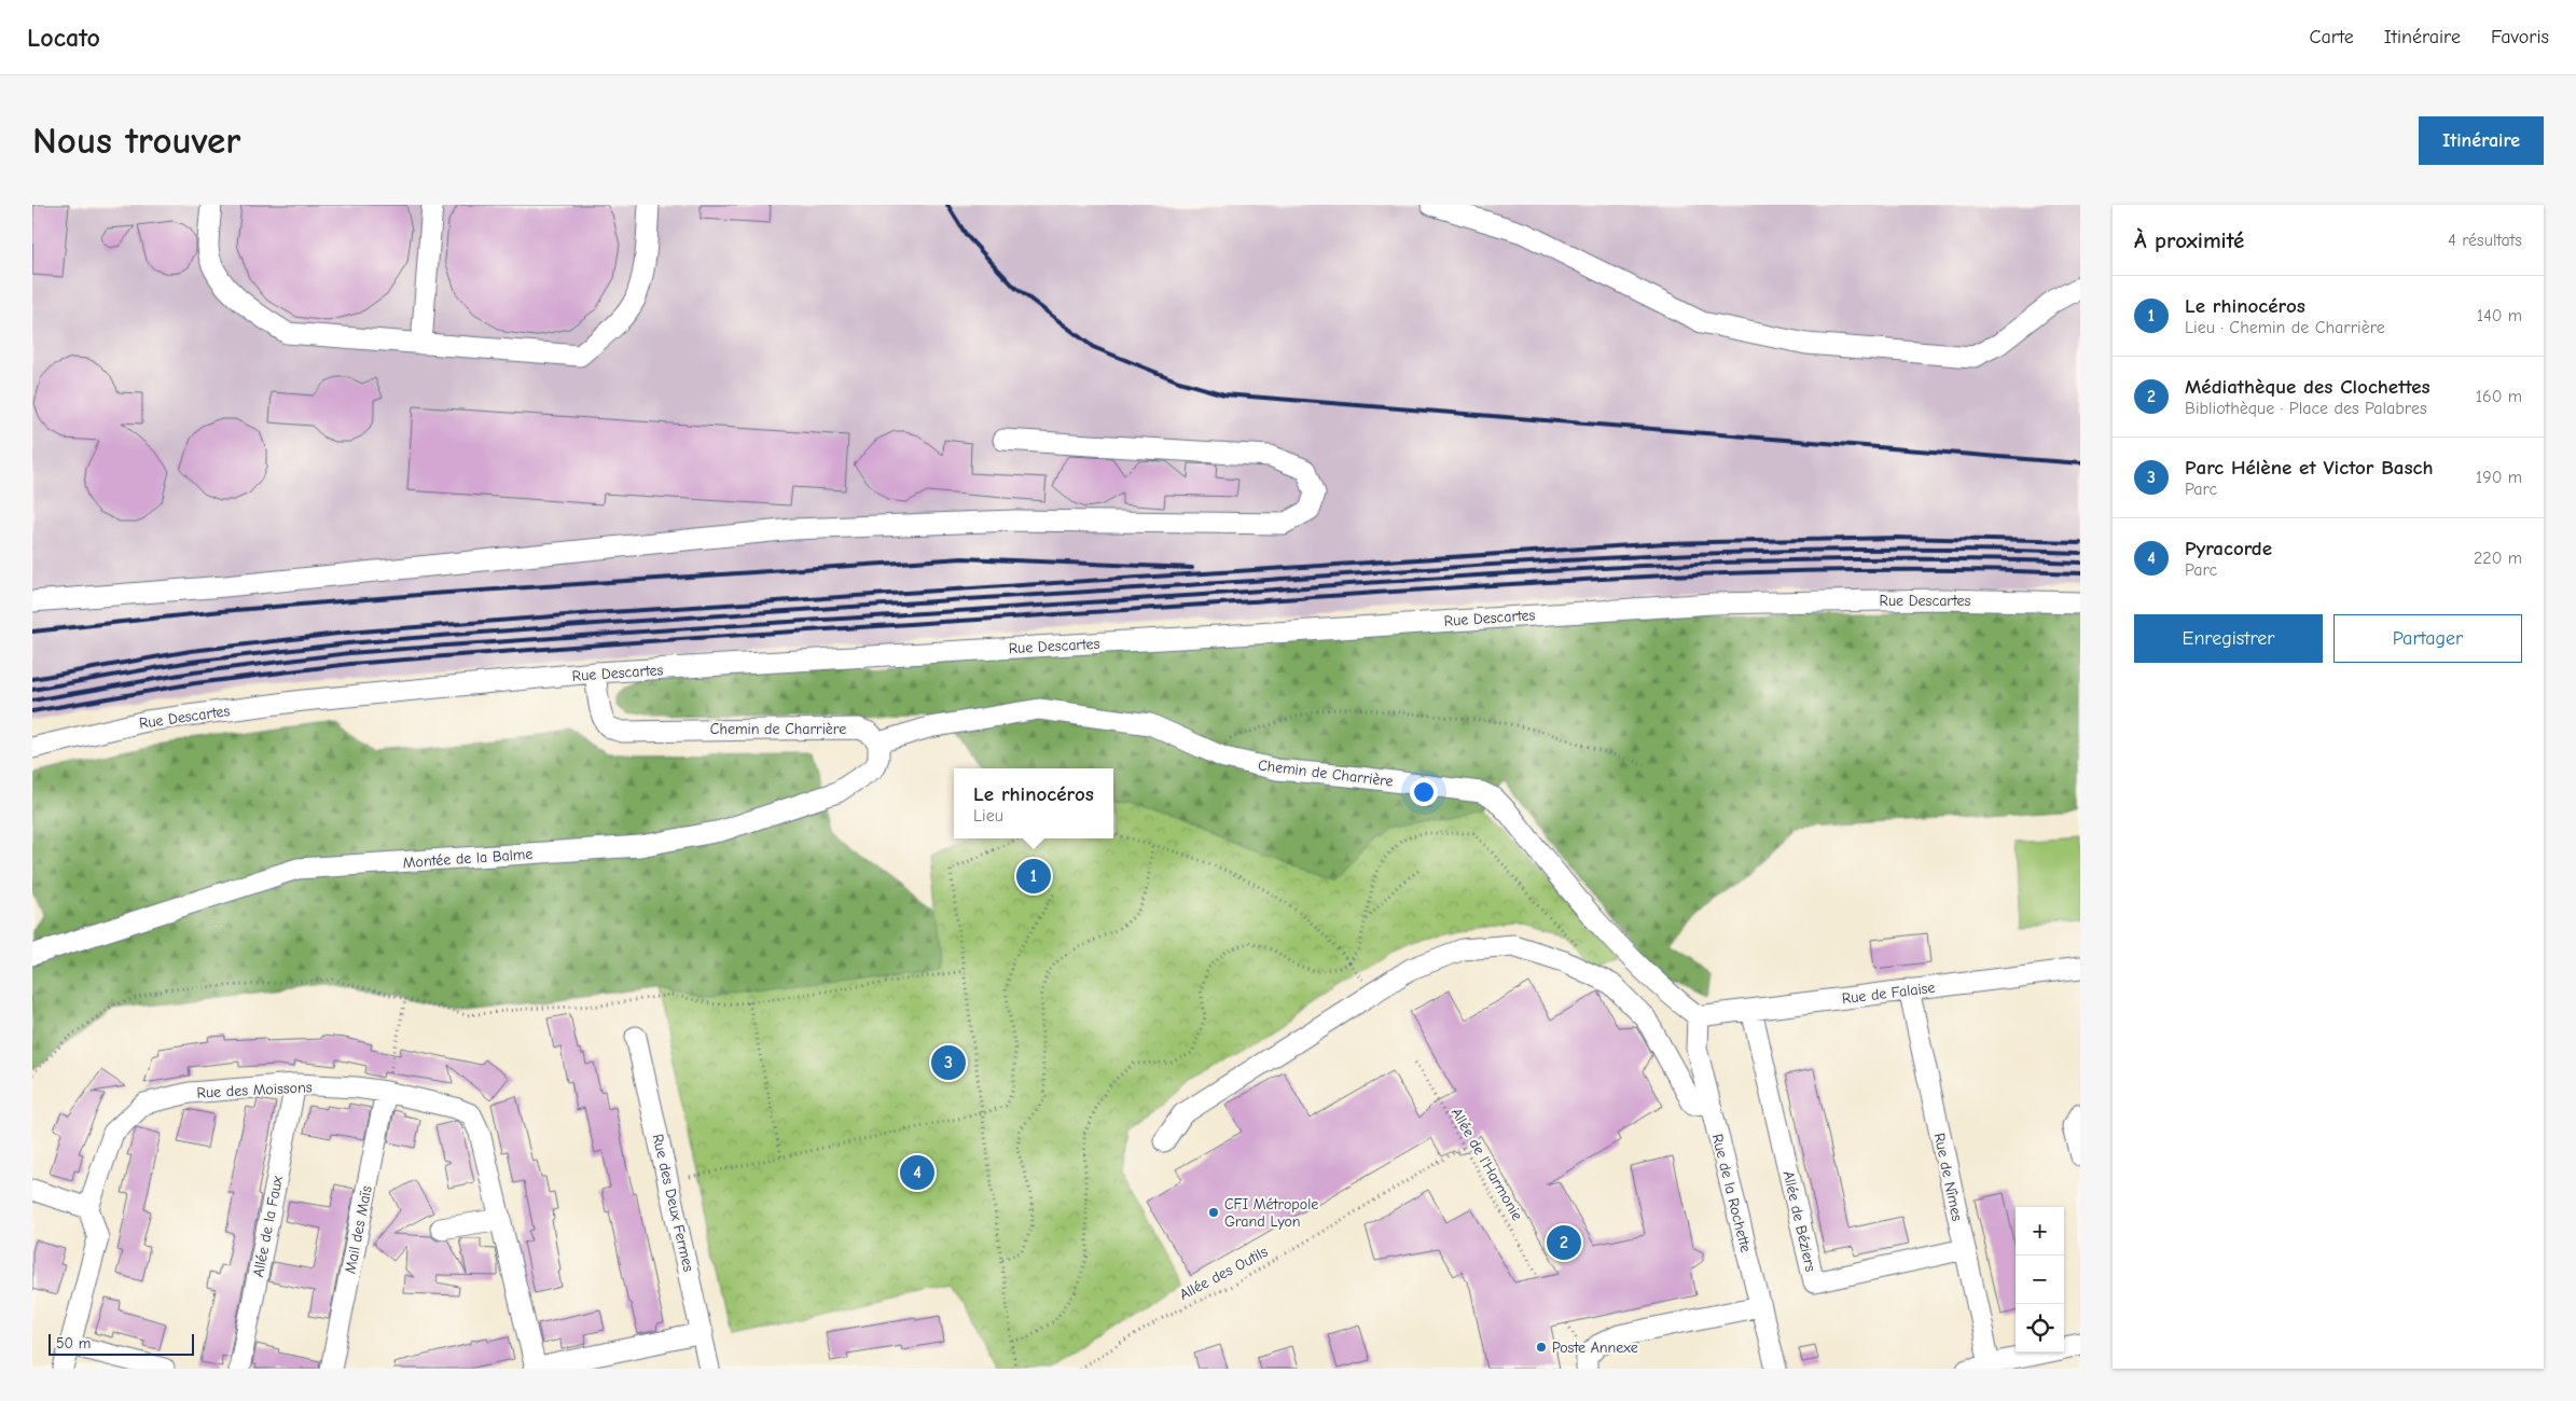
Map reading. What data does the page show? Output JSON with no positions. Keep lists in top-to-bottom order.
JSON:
{
  "streets": {
    "street": [
      "Rue Descartes",
      "Chemin de Charrière",
      "Montée de la Balme",
      "Rue de Falaise",
      "Rue des Moissons",
      "Rue de Nîmes",
      "Rue de la Rochette",
      "Rue des Deux Fermes",
      "Allée de Béziers",
      "Allée de la Faux",
      "Mail des Maïs"
    ],
    "path": ["Allée de l'Harmonie", "Allée des Outils"]
  },
  "crossings": [
    ["Rue Descartes", "Chemin de Charrière"],
    ["Chemin de Charrière", "Montée de la Balme"],
    ["Chemin de Charrière", "Rue de Falaise"],
    ["Chemin de Charrière", "Rue de la Rochette"],
    ["Rue de Falaise", "Rue de Nîmes"],
    ["Rue de Falaise", "Rue de la Rochette"],
    ["Rue de Falaise", "Allée de Béziers"],
    ["Rue des Moissons", "Allée de la Faux"],
    ["Rue des Moissons", "Mail des Maïs"],
    ["Allée de l'Harmonie", "Allée des Outils"],
    ["Rue de Nîmes", "Allée de Béziers"]
  ],
  "places": ["CFI Métropole Grand Lyon", "Poste Annexe"],
  "scale_bar": "50 m",
  "page": {
    "header": "Locato",
    "nav": ["Carte", "Itinéraire", "Favoris"],
    "buttons": [
      "Itinéraire",
      ["Enregistrer", "Partager"]
    ],
    "title": "Nous trouver",
    "heading": ["À proximité", "4 résultats"],
    "list": [
      {
        "mark": "1",
        "name": "Le rhinocéros",
        "note": "Lieu · Chemin de Charrière",
        "value": "140 m"
      },
      {
        "mark": "2",
        "name": "Médiathèque des Clochettes",
        "note": "Bibliothèque · Place des Palabres",
        "value": "160 m"
      },
      {
        "mark": "3",
        "name": "Parc Hélène et Victor Basch",
        "note": "Parc",
        "value": "190 m"
      },
      {
        "mark": "4",
        "name": "Pyracorde",
        "note": "Parc",
        "value": "220 m"
      }
    ],
    "popup": ["Le rhinocéros", "Lieu"],
    "pins": [
      "1",
      "3",
      "4",
      "2"
    ],
    "map_buttons": ["+", "−"],
    "scale": "50 m"
  }
}
